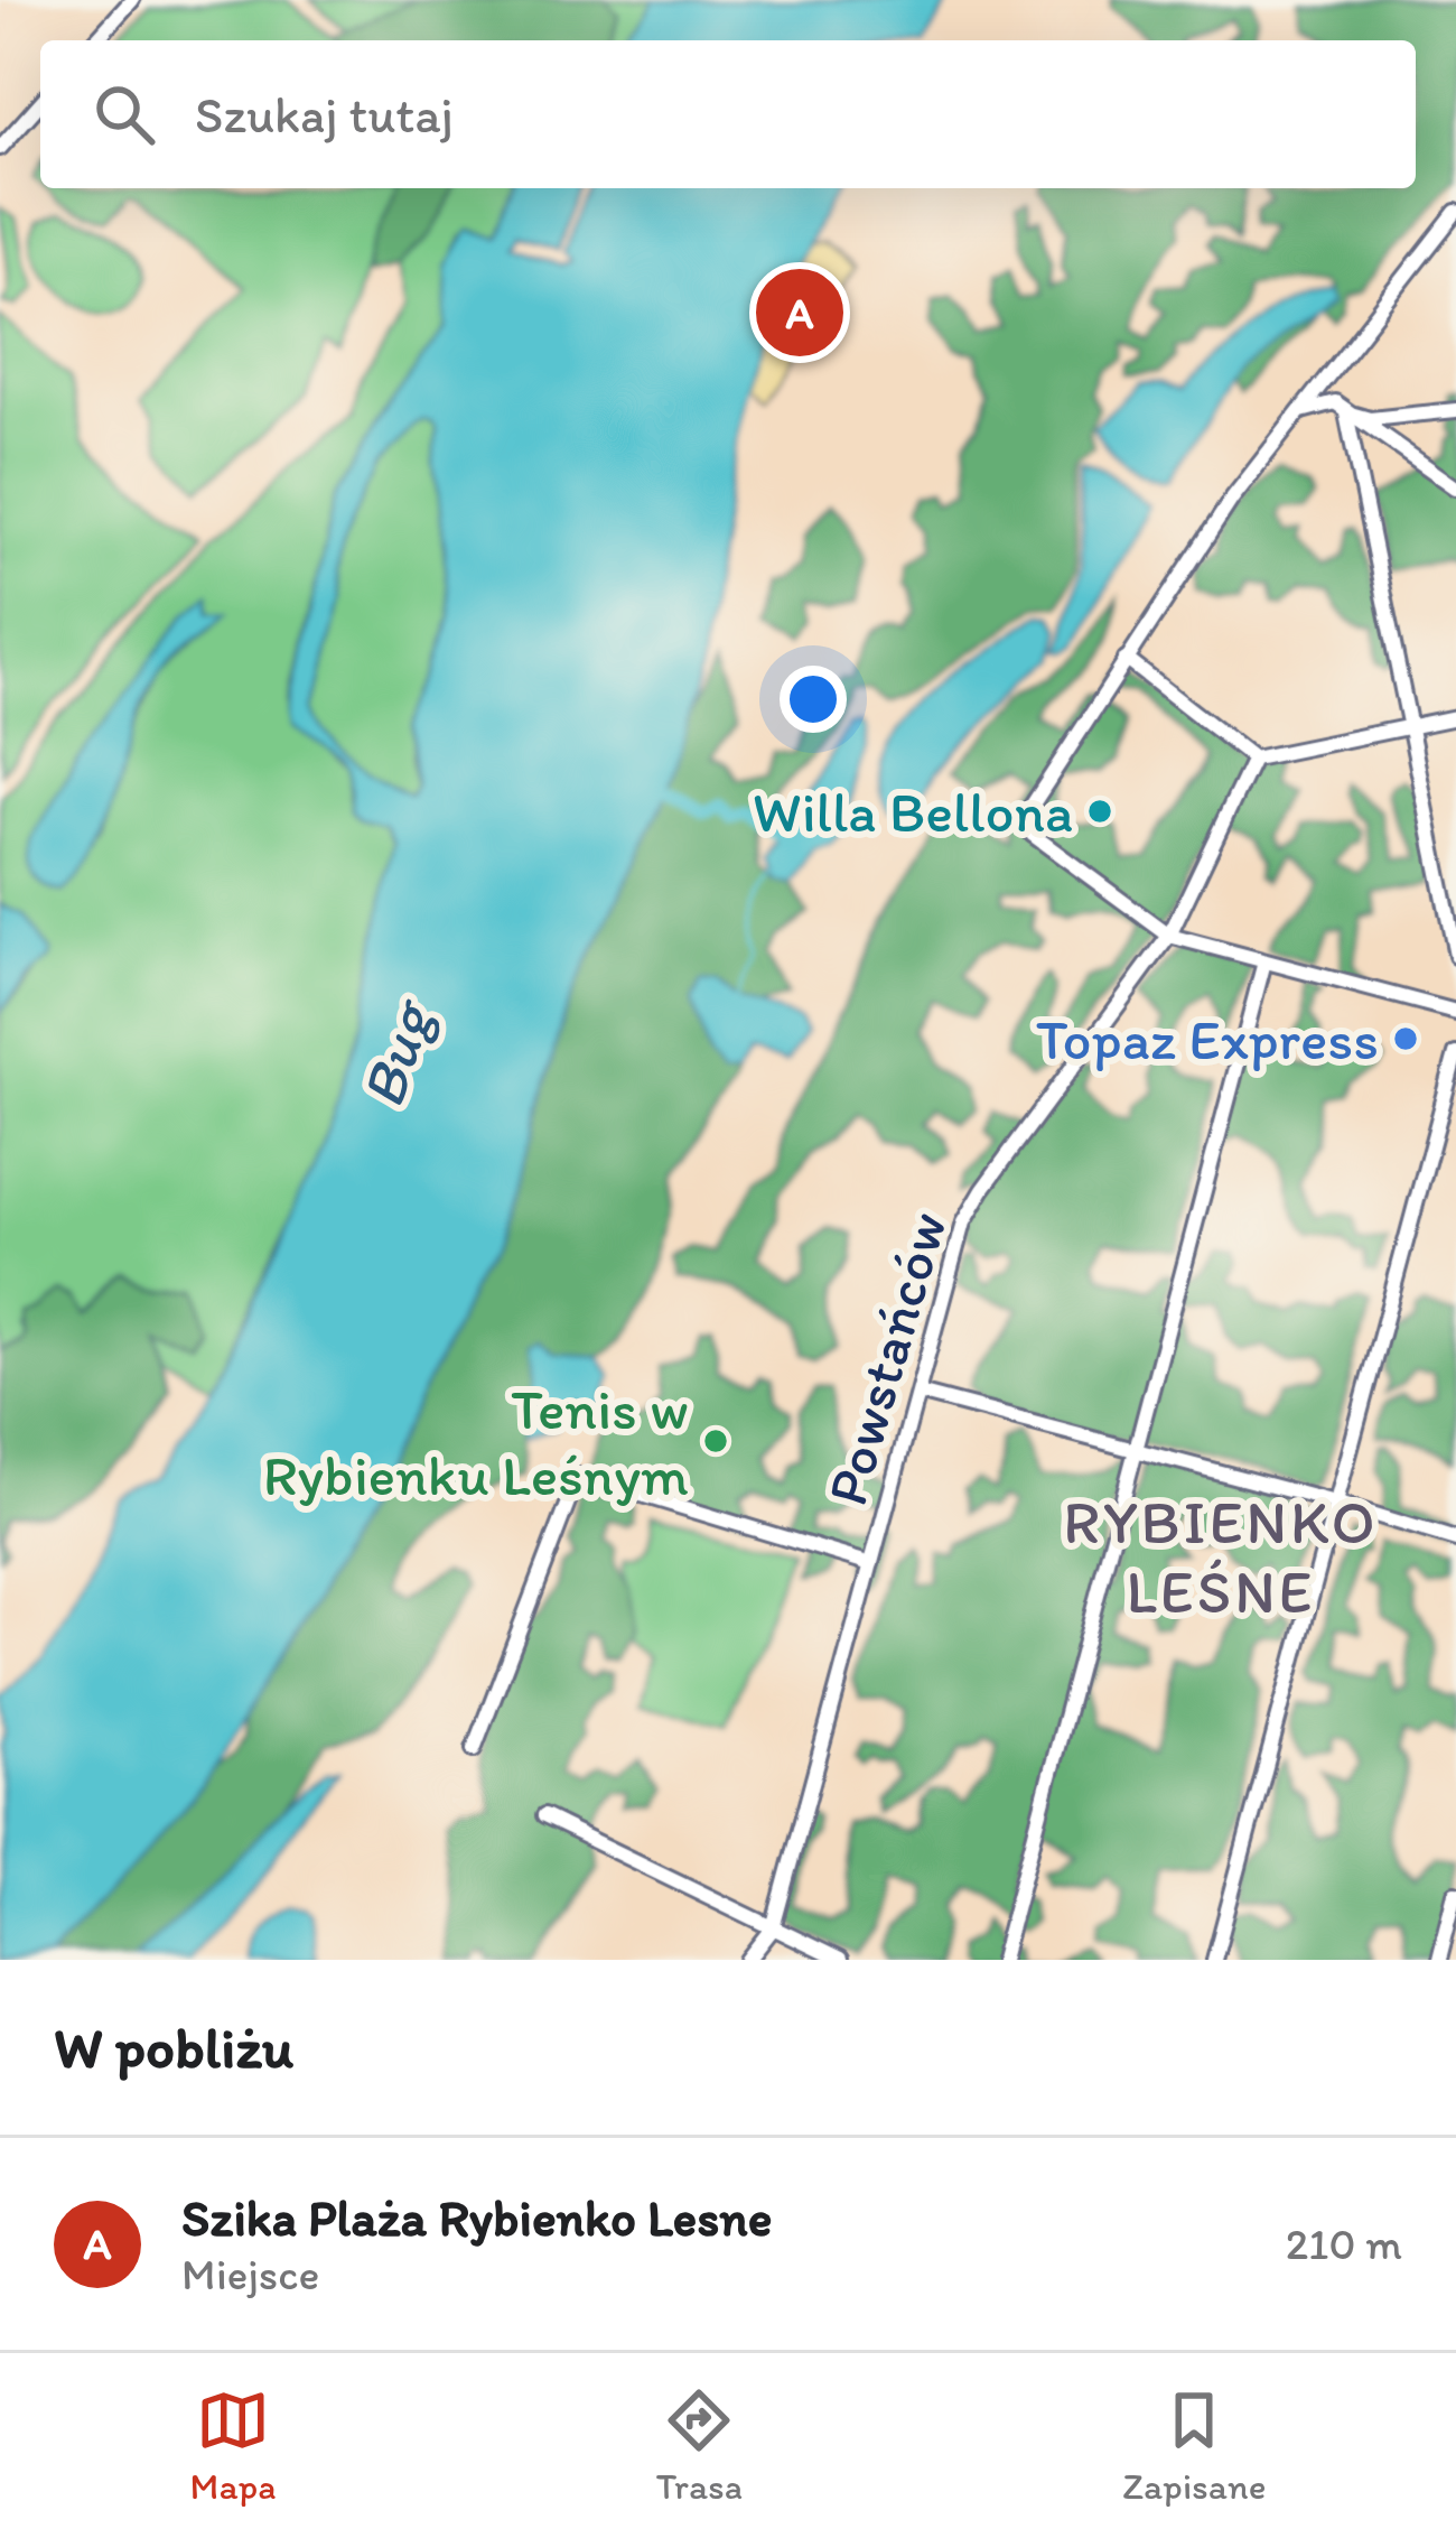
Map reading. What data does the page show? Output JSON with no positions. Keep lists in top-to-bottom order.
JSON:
{
  "streets": {
    "street": ["Powstańców"]
  },
  "districts": ["RYBIENKO LEŚNE"],
  "water": ["Bug"],
  "places": ["Willa Bellona", "Topaz Express", "Tenis w Rybienku Leśnym"],
  "page": {
    "search": "Szukaj tutaj",
    "pins": "A",
    "heading": "W pobliżu",
    "list": [
      {
        "mark": "A",
        "name": "Szika Plaża Rybienko Lesne",
        "note": "Miejsce",
        "value": "210 m"
      }
    ],
    "nav": ["Mapa", "Trasa", "Zapisane"]
  }
}
